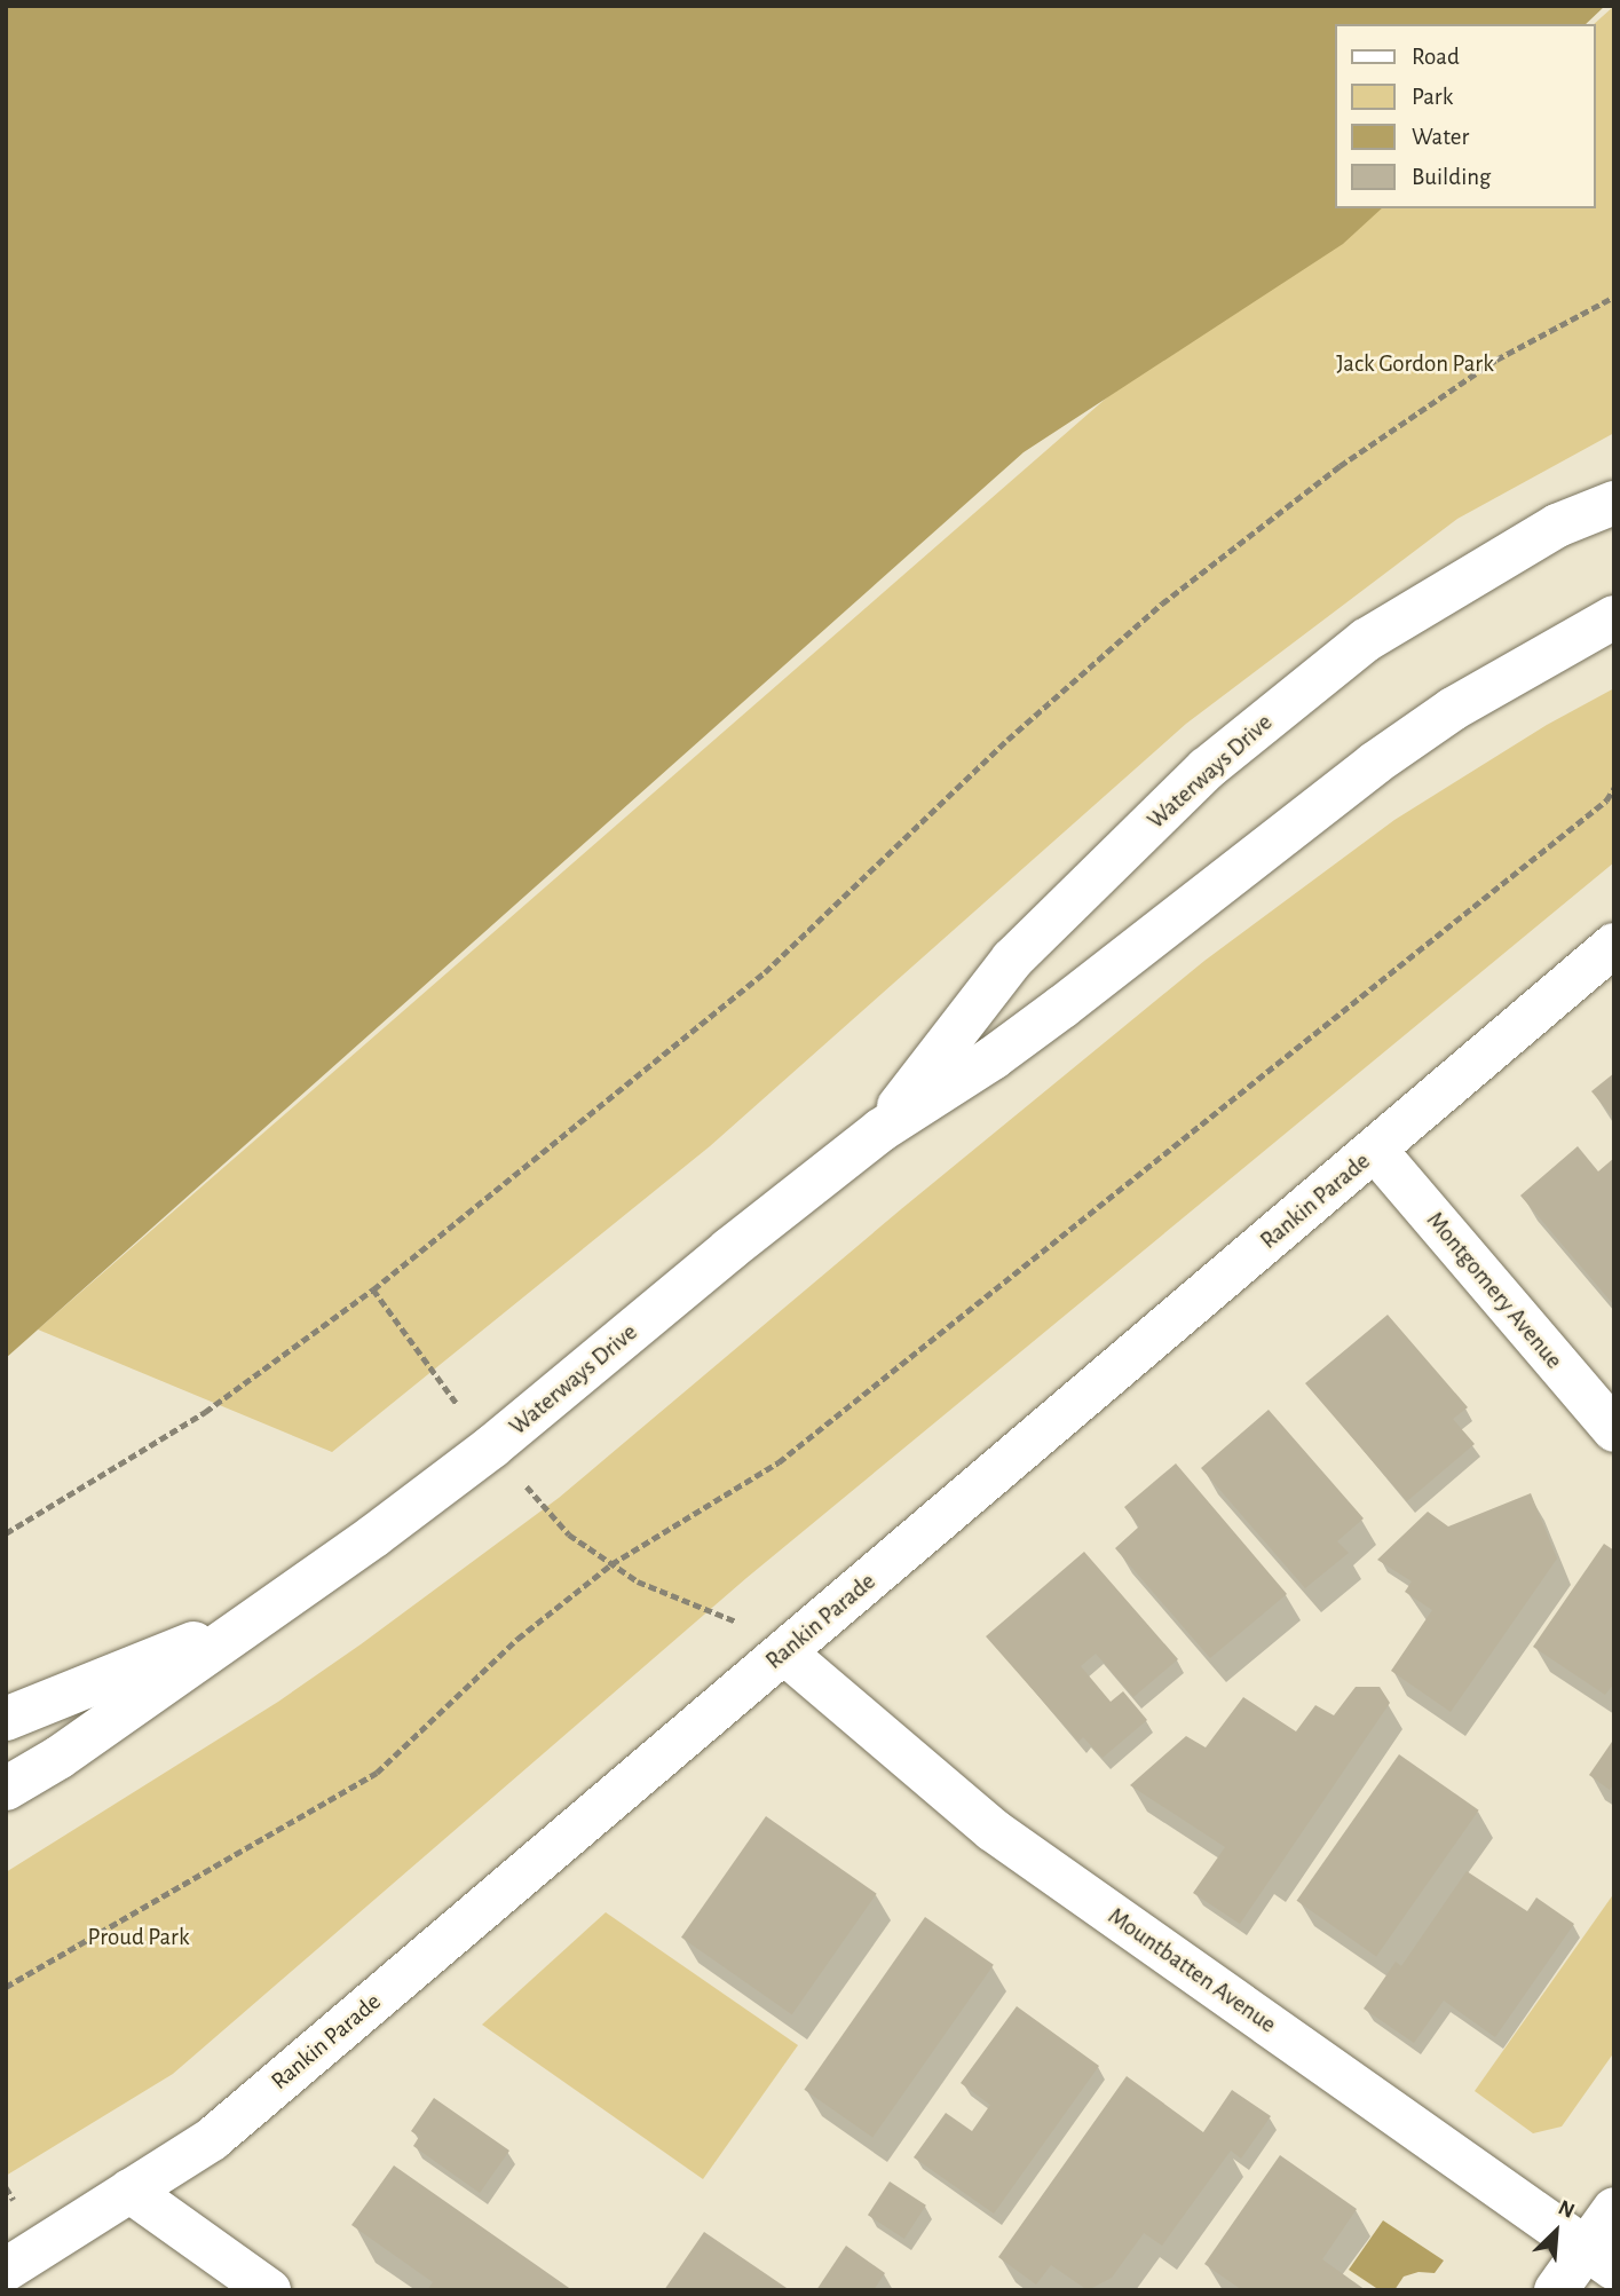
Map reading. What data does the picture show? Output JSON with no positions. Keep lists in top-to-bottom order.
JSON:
{
  "streets": {
    "street": [
      "Waterways Drive",
      "Rankin Parade",
      "Montgomery Avenue",
      "Mountbatten Avenue"
    ]
  },
  "crossings": [
    ["Rankin Parade", "Montgomery Avenue"],
    ["Rankin Parade", "Mountbatten Avenue"]
  ],
  "parks": ["Jack Gordon Park", "Proud Park"],
  "legend": [
    "Road",
    "Park",
    "Water",
    "Building"
  ],
  "north": "top right"
}
